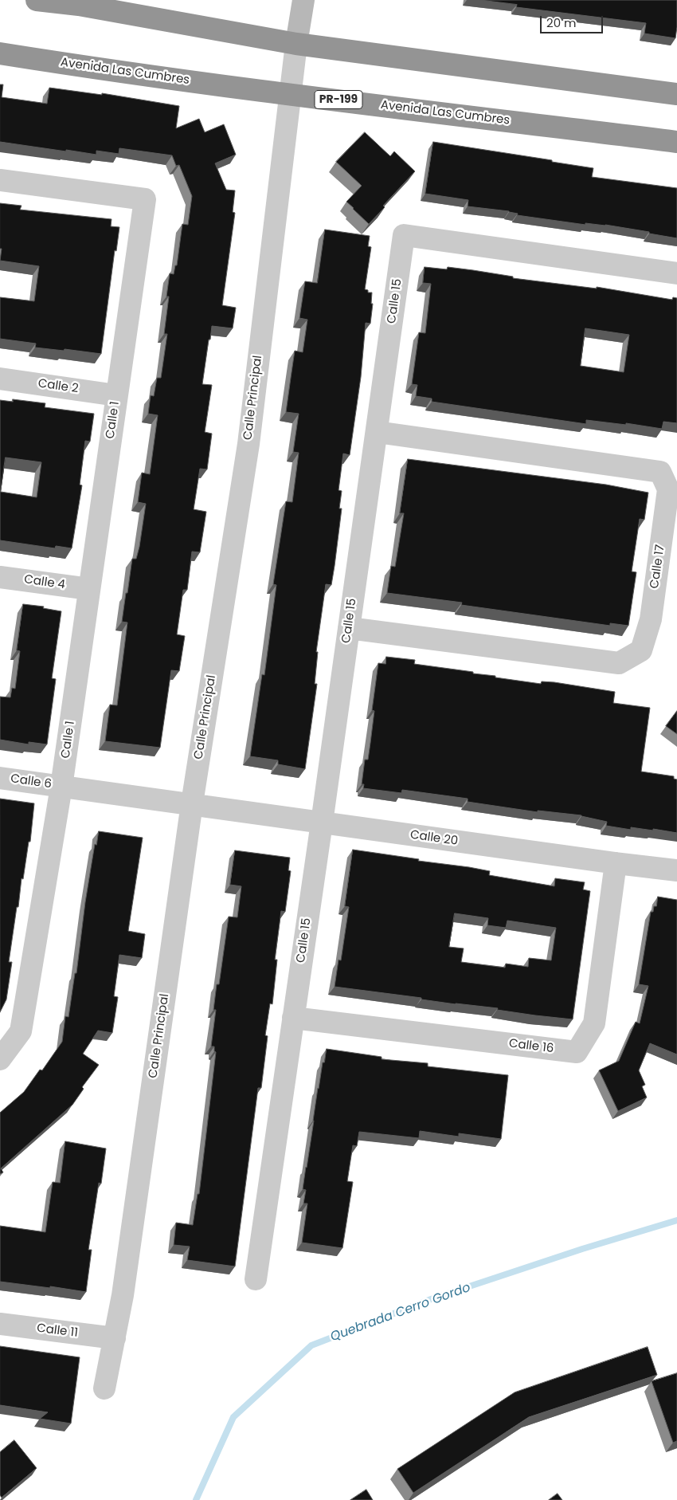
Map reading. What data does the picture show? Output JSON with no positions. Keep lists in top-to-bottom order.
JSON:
{
  "streets": {
    "highway": ["Avenida Las Cumbres", "PR-199"],
    "street": [
      "Calle 15",
      "Calle 2",
      "Calle Principal",
      "Calle 1",
      "Calle 17",
      "Calle 4",
      "Calle 6",
      "Calle 20",
      "Calle 16",
      "Calle 11"
    ]
  },
  "crossings": [
    ["Avenida Las Cumbres", "Calle Principal"],
    ["Calle 15", "Calle 17"],
    ["Calle 15", "Calle 20"],
    ["Calle 15", "Calle 16"],
    ["Calle 2", "Calle 1"],
    ["Calle Principal", "Calle 20"],
    ["Calle Principal", "Calle 11"],
    ["Calle 1", "Calle 4"],
    ["Calle 1", "Calle 6"],
    ["Calle 20", "Calle 16"]
  ],
  "water": ["Quebrada Cerro Gordo"],
  "scale_bar": "20 m"
}
